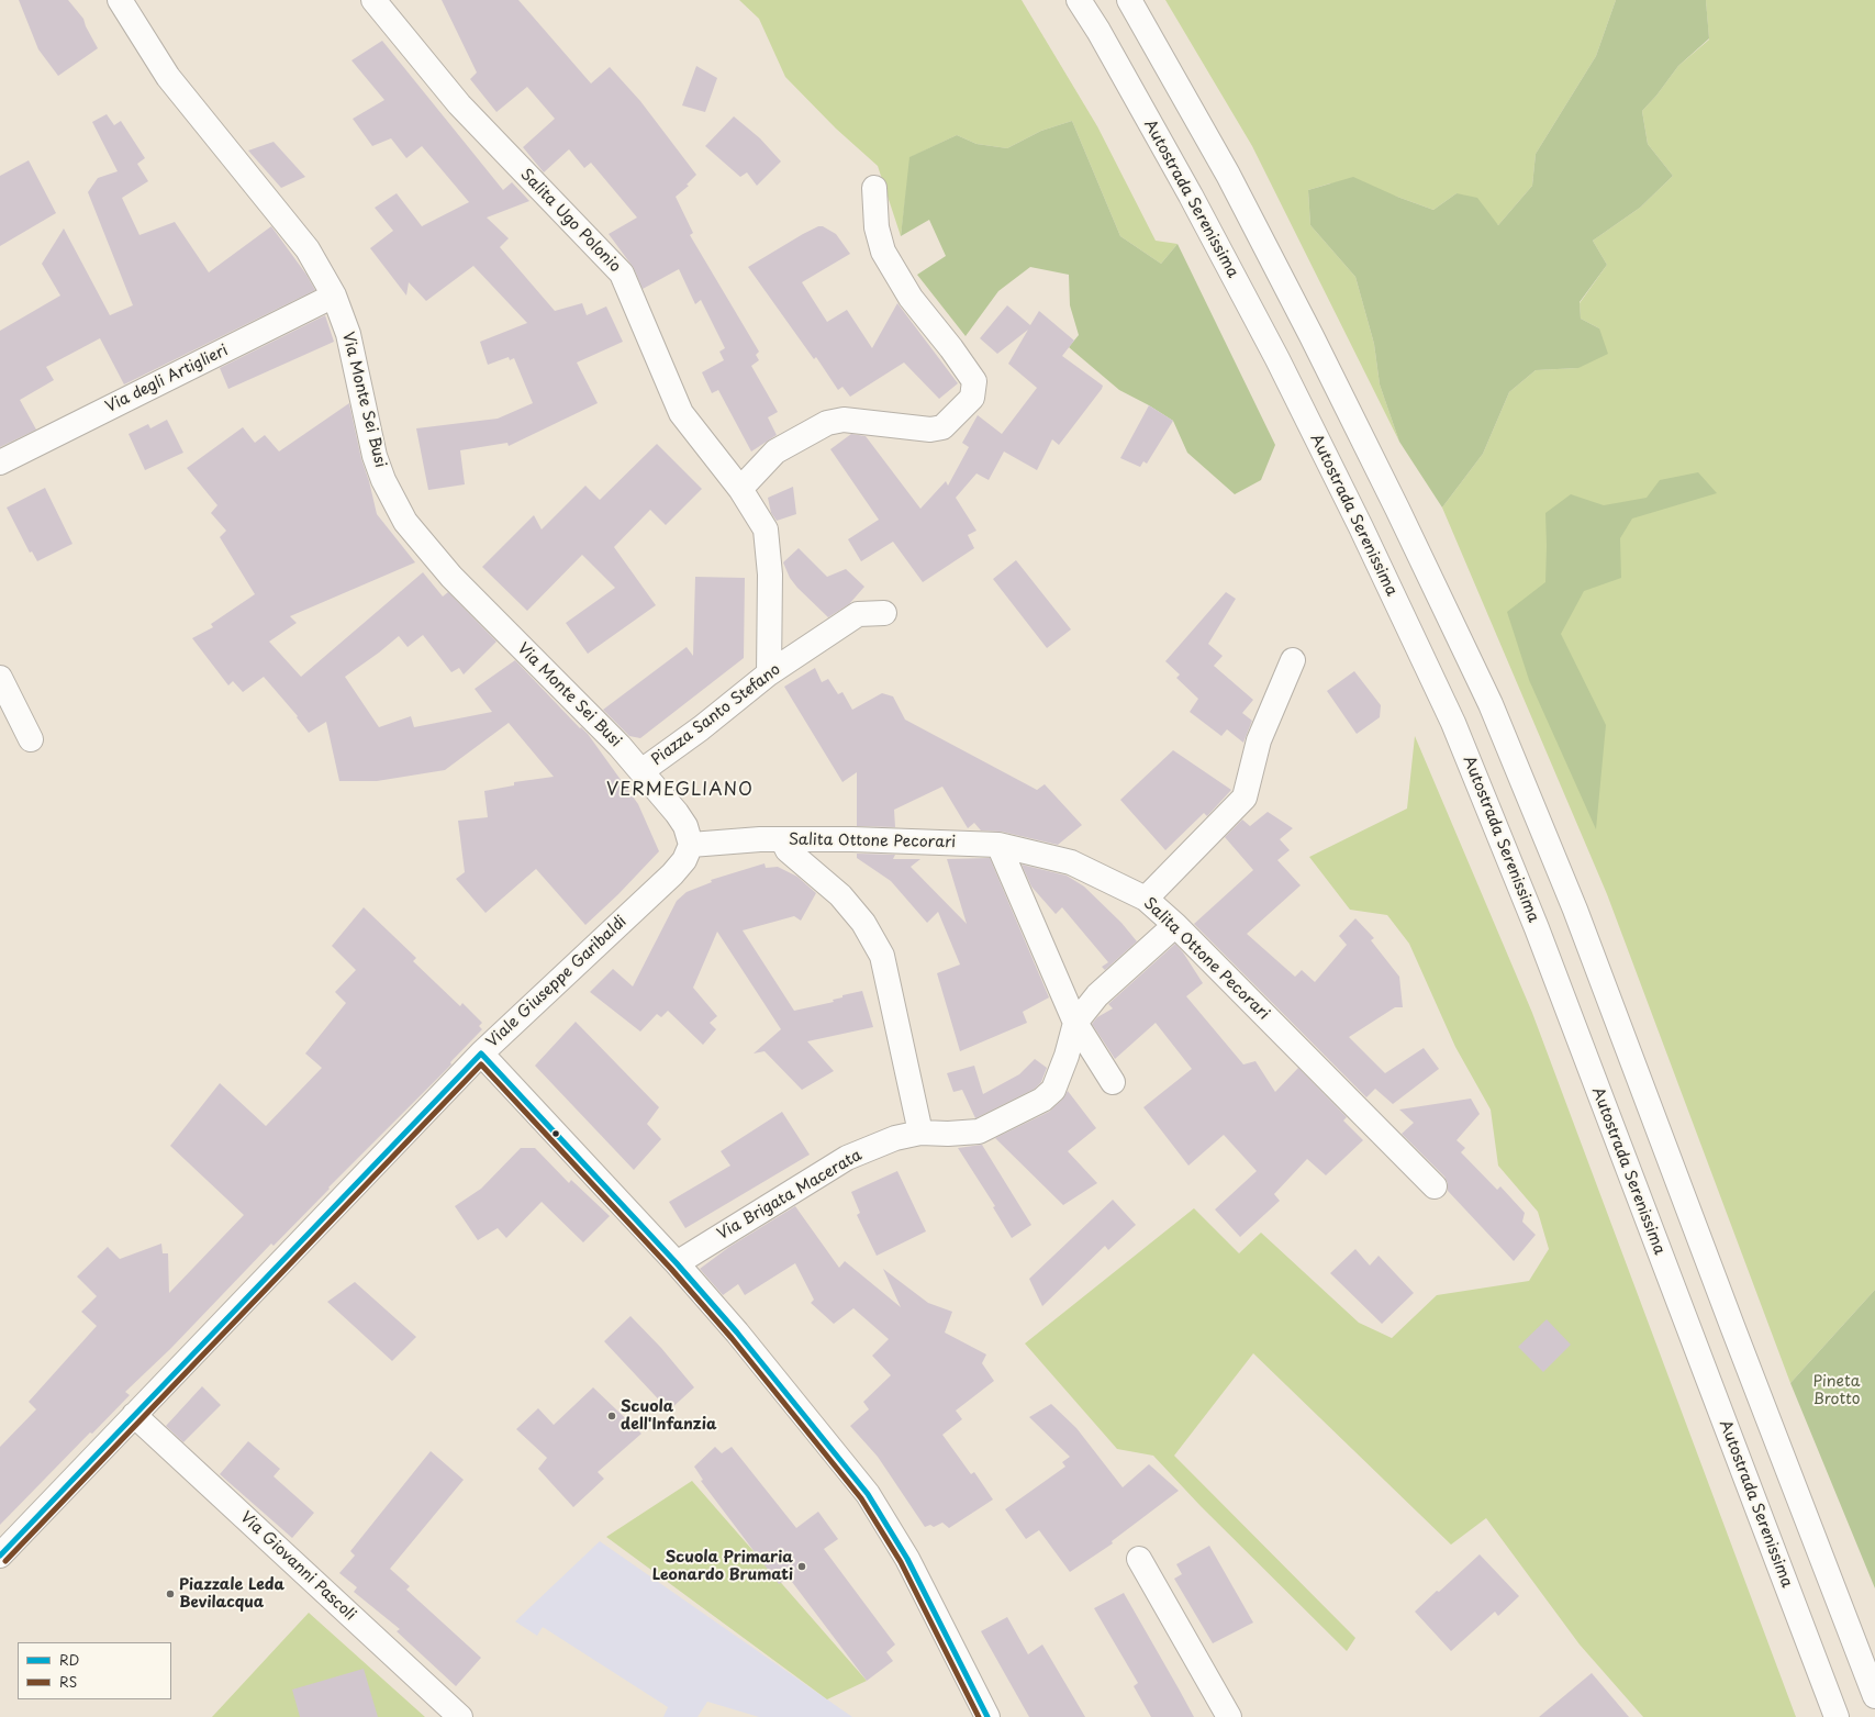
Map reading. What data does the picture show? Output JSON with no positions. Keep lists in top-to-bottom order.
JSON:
{
  "streets": {
    "main road": [
      "Autostrada Serenissima",
      "Salita Ugo Polonio",
      "Via degli Artiglieri",
      "Via Monte Sei Busi",
      "Piazza Santo Stefano",
      "Salita Ottone Pecorari",
      "Viale Giuseppe Garibaldi",
      "Via Brigata Macerata",
      "Via Giovanni Pascoli"
    ]
  },
  "crossings": [
    ["Salita Ugo Polonio", "Piazza Santo Stefano"],
    ["Via degli Artiglieri", "Via Monte Sei Busi"],
    ["Via Monte Sei Busi", "Piazza Santo Stefano"],
    ["Piazza Santo Stefano", "Viale Giuseppe Garibaldi"],
    ["Salita Ottone Pecorari", "Via Brigata Macerata"],
    ["Viale Giuseppe Garibaldi", "Via Giovanni Pascoli"]
  ],
  "districts": ["VERMEGLIANO"],
  "parks": ["Pineta Brotto"],
  "places": ["Scuola dell'Infanzia", "Scuola Primaria Leonardo Brumati", "Piazzale Leda Bevilacqua"],
  "lines": ["transit line RD", "transit line RS"],
  "legend": ["RD", "RS"]
}
